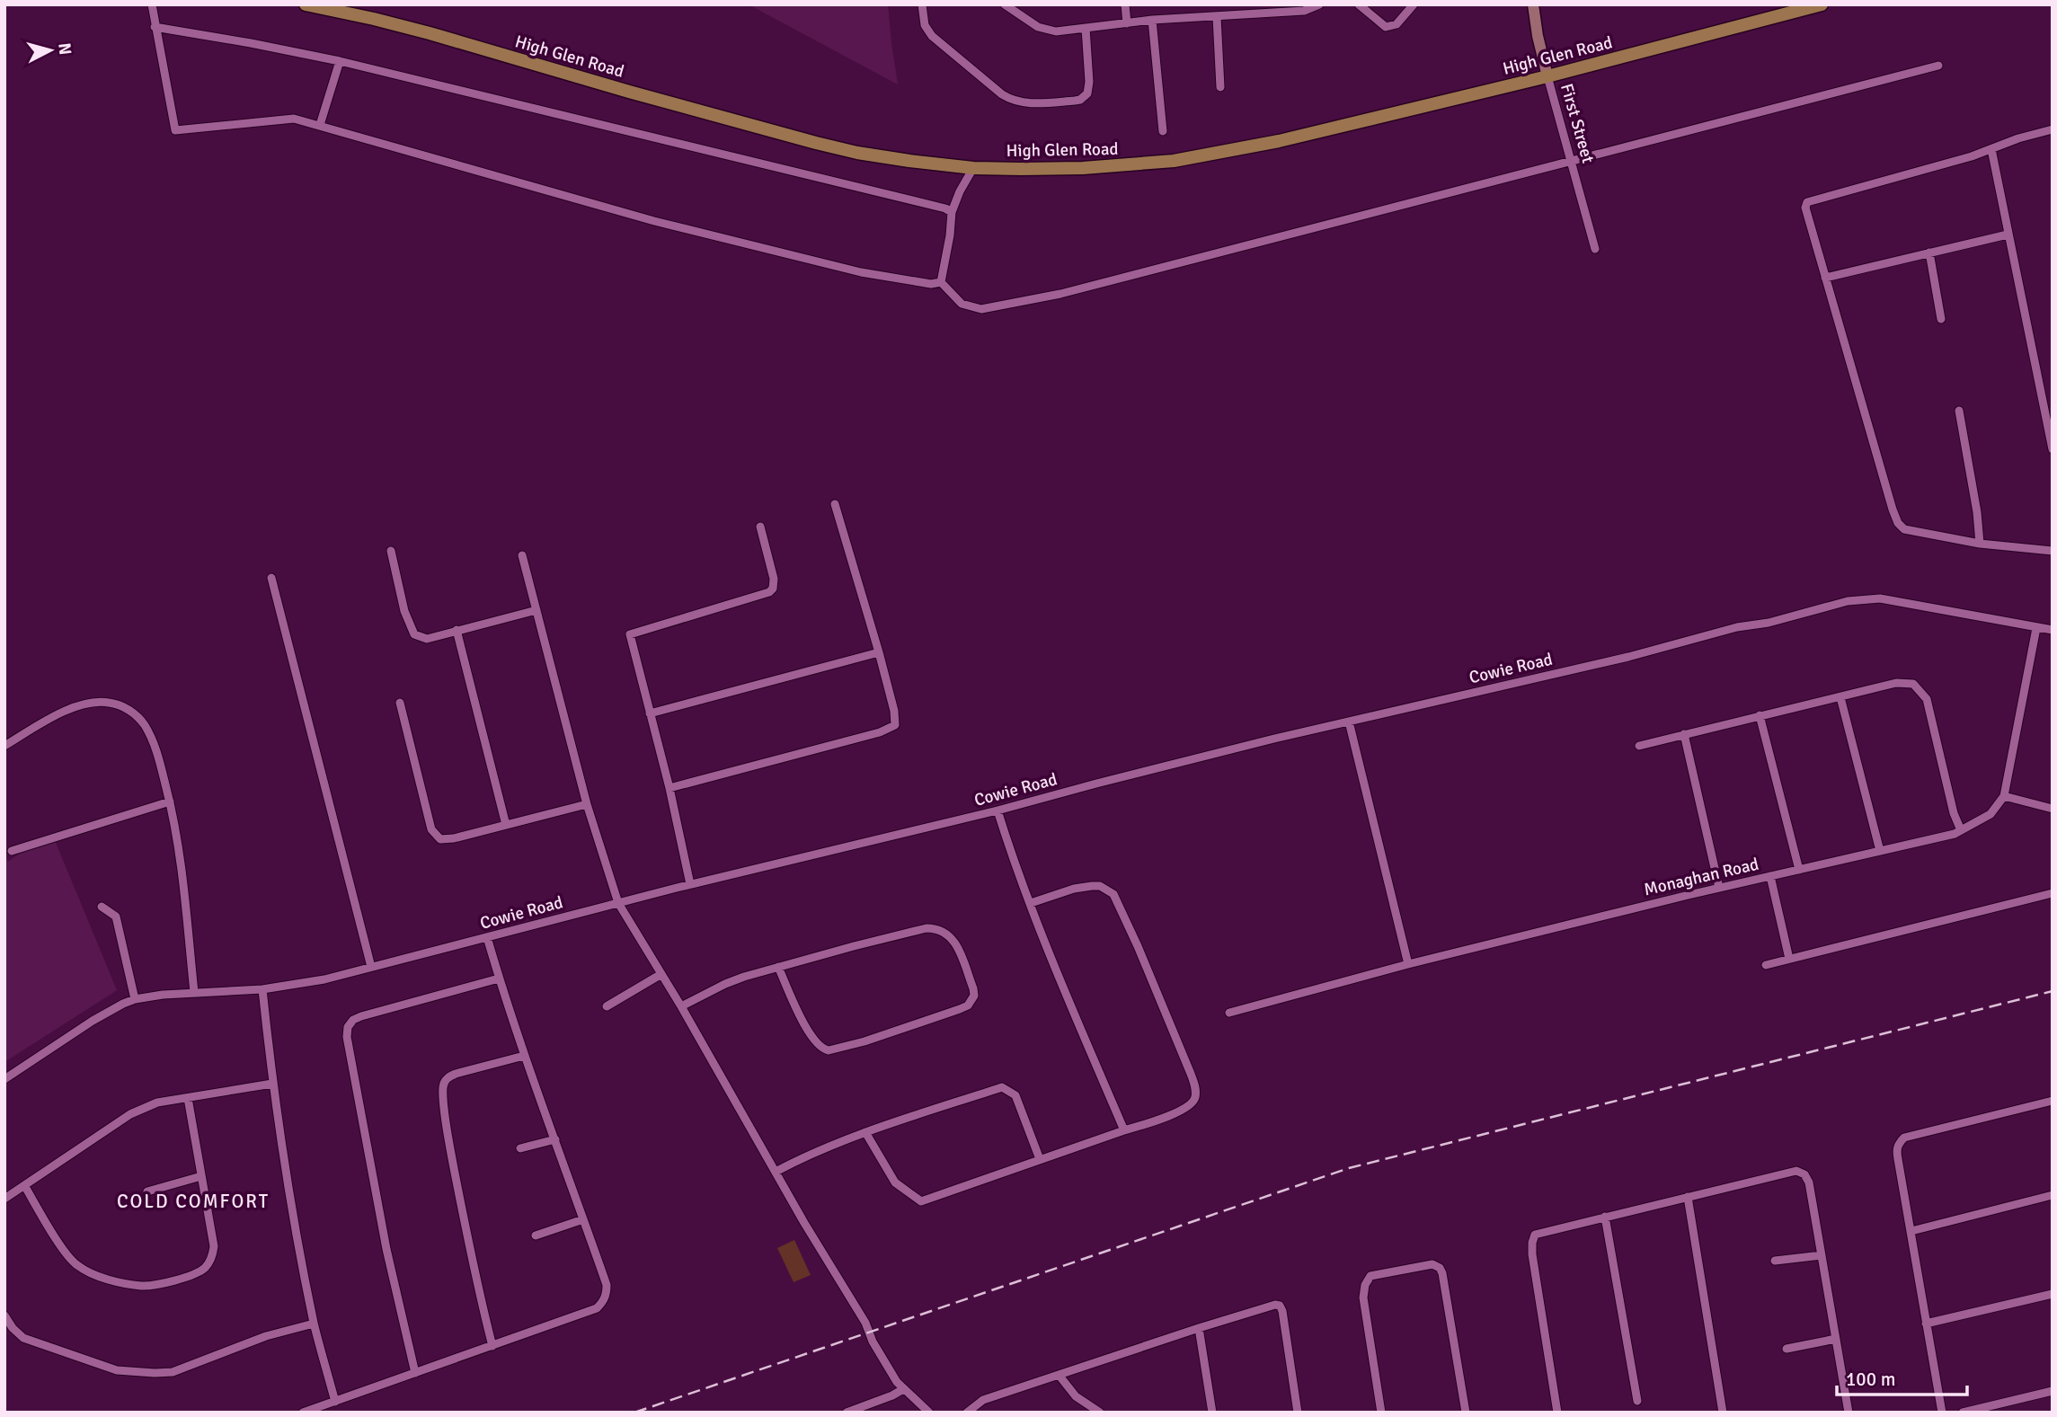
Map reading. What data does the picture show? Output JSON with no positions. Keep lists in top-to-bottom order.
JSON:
{
  "streets": {
    "main road": ["High Glen Road"],
    "street": ["First Street", "Cowie Road", "Monaghan Road"]
  },
  "crossings": [
    ["High Glen Road", "First Street"]
  ],
  "districts": ["COLD COMFORT"],
  "scale_bar": "100 m",
  "north": "right"
}
